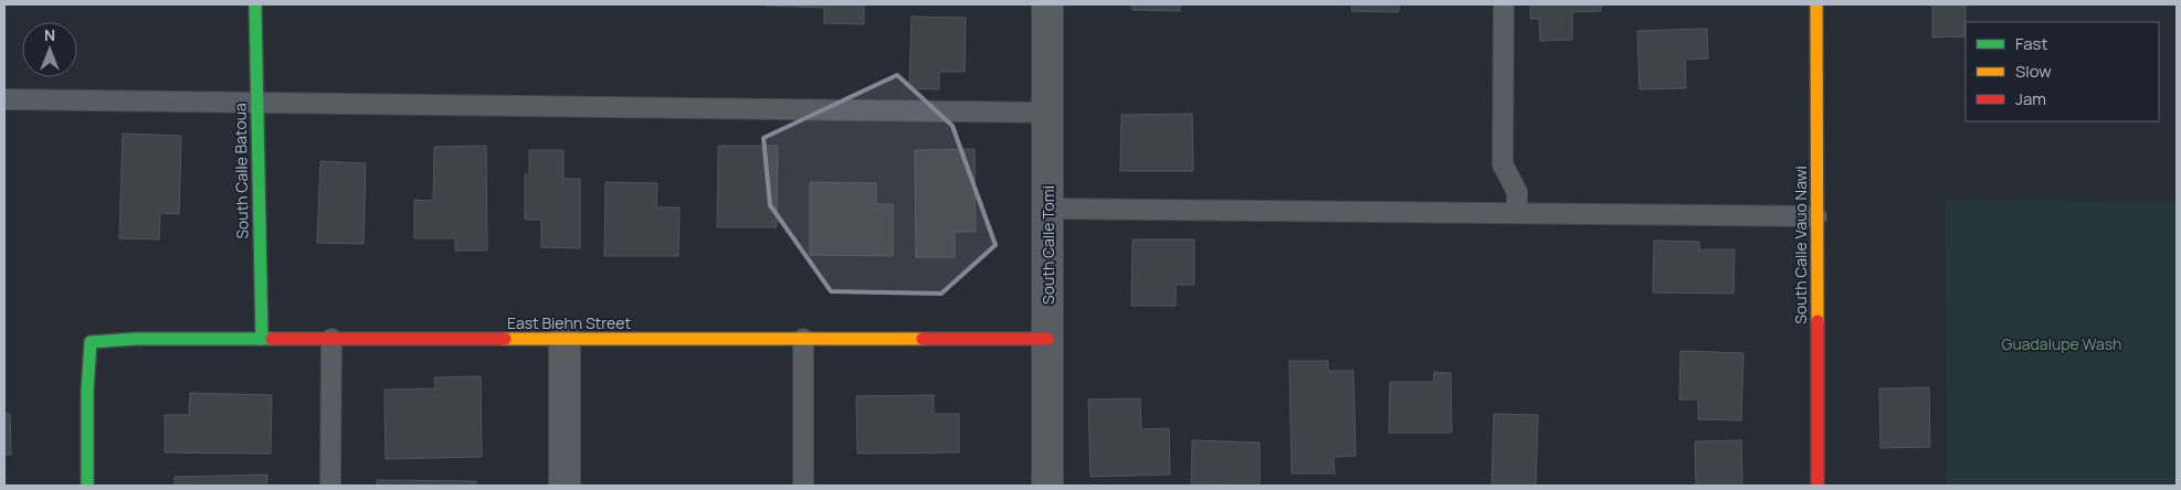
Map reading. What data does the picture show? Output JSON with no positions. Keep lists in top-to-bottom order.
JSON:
{
  "streets": {
    "street": [
      "South Calle Batoua",
      "South Calle Tomi",
      "South Calle Vauo Nawi",
      "East Biehn Street"
    ]
  },
  "crossings": [
    ["South Calle Batoua", "East Biehn Street"],
    ["South Calle Tomi", "East Biehn Street"]
  ],
  "parks": ["Guadalupe Wash"],
  "legend": ["Fast", "Slow", "Jam"],
  "north": "top"
}
